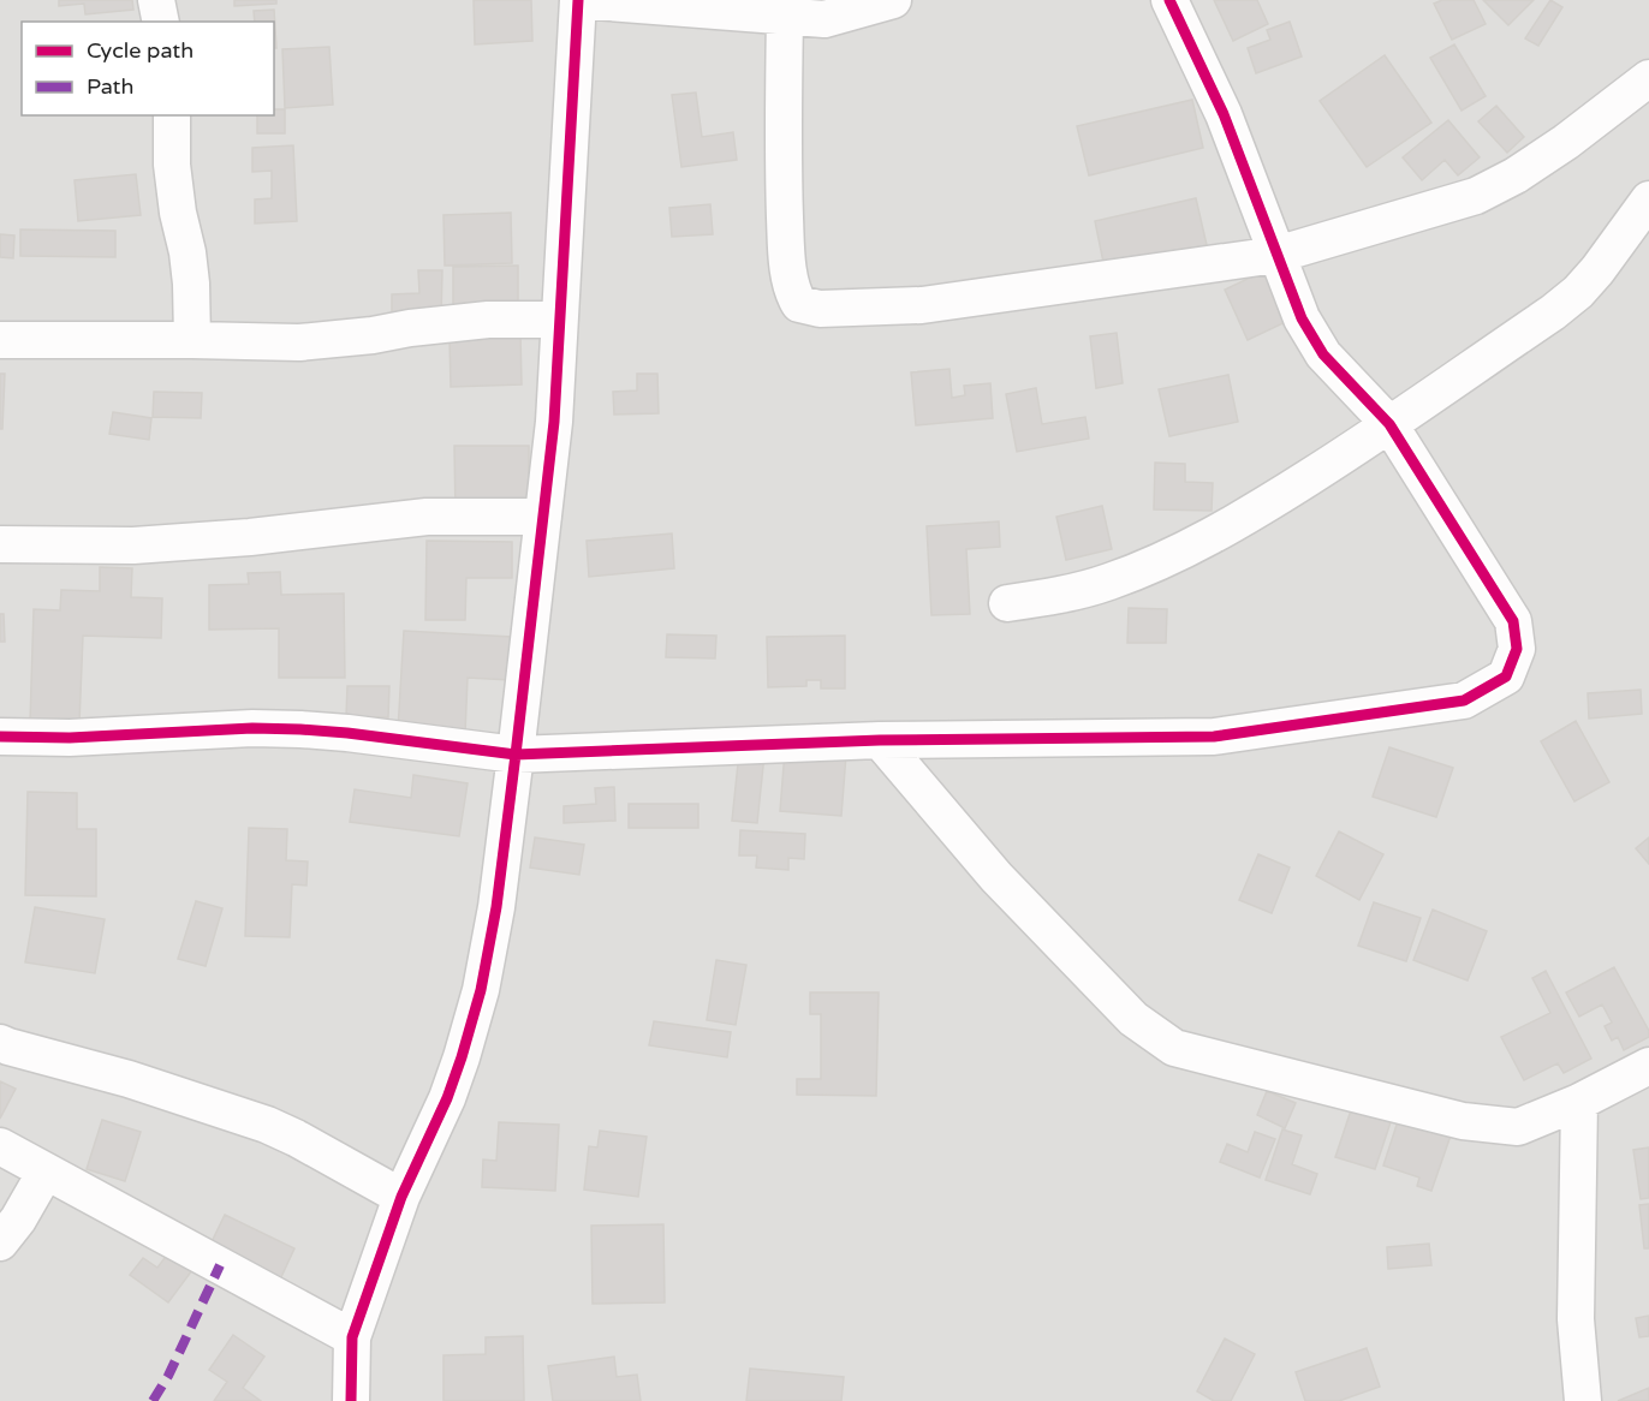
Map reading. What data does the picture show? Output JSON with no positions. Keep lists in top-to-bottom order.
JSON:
{
  "legend": ["Cycle path", "Path"]
}
